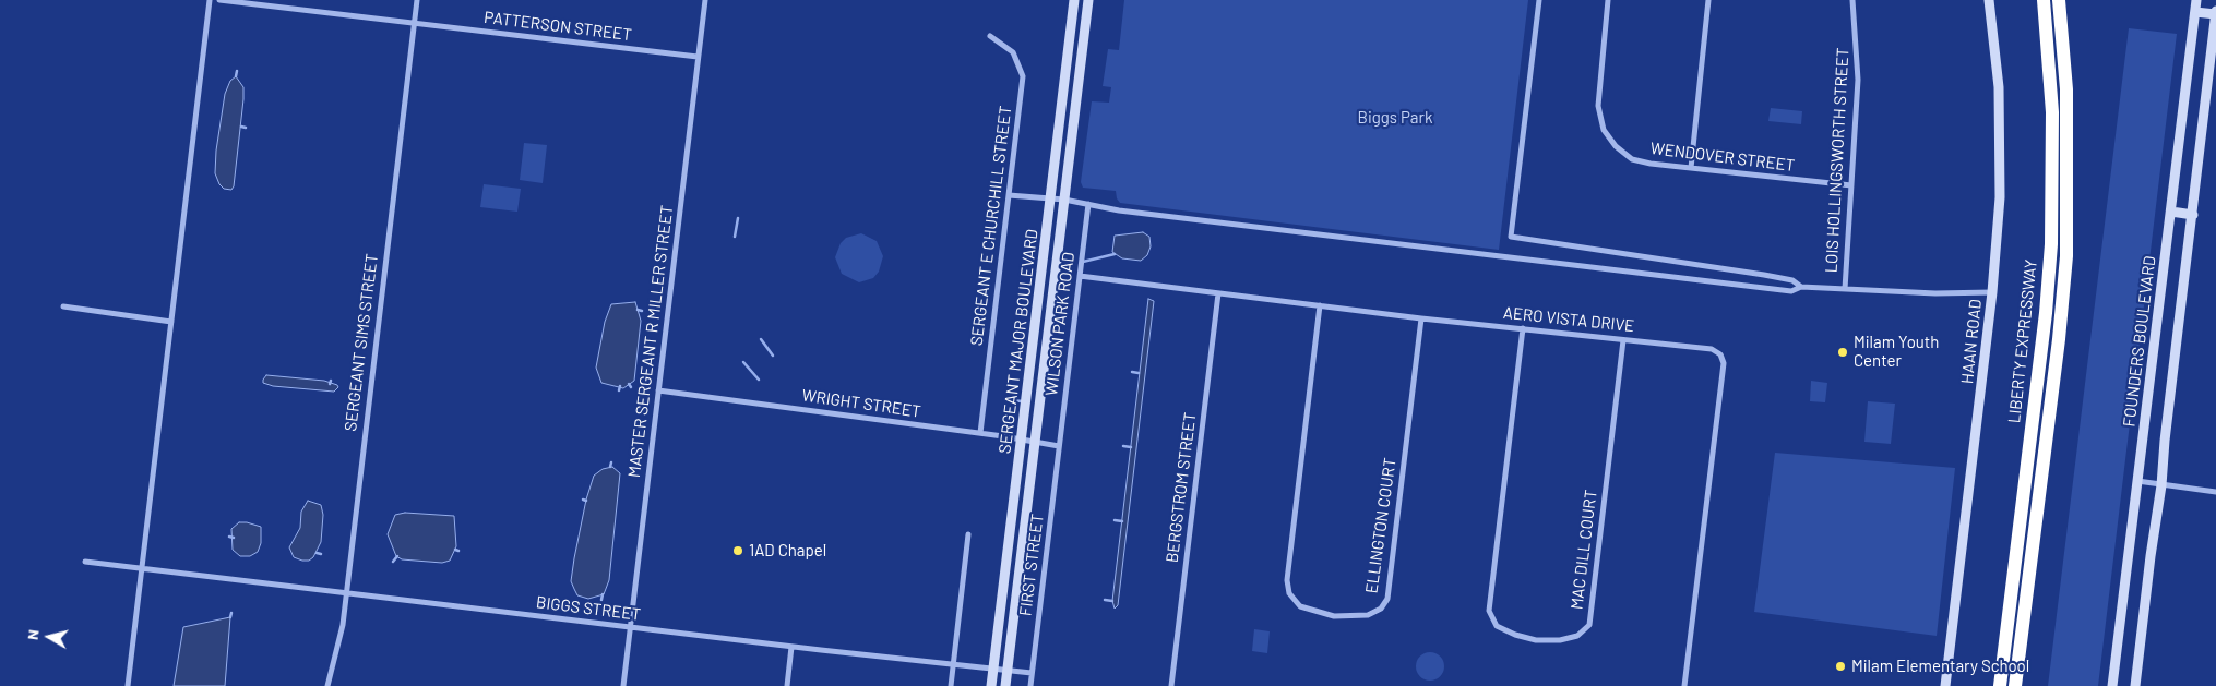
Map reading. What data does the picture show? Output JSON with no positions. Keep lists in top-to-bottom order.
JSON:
{
  "streets": {
    "highway": ["LIBERTY EXPRESSWAY"],
    "street": [
      "PATTERSON STREET",
      "WENDOVER STREET",
      "LOIS HOLLINGSWORTH STREET",
      "SERGEANT E CHURCHILL STREET",
      "AERO VISTA DRIVE",
      "WILSON PARK ROAD",
      "MASTER SERGEANT R MILLER STREET",
      "SERGEANT MAJOR BOULEVARD",
      "HAAN ROAD",
      "FOUNDERS BOULEVARD",
      "SERGEANT SIMS STREET",
      "WRIGHT STREET",
      "BERGSTROM STREET",
      "ELLINGTON COURT",
      "MAC DILL COURT",
      "FIRST STREET",
      "BIGGS STREET"
    ]
  },
  "crossings": [
    ["PATTERSON STREET", "MASTER SERGEANT R MILLER STREET"],
    ["PATTERSON STREET", "SERGEANT SIMS STREET"],
    ["WENDOVER STREET", "LOIS HOLLINGSWORTH STREET"],
    ["SERGEANT E CHURCHILL STREET", "WRIGHT STREET"],
    ["AERO VISTA DRIVE", "WILSON PARK ROAD"],
    ["AERO VISTA DRIVE", "BERGSTROM STREET"],
    ["AERO VISTA DRIVE", "ELLINGTON COURT"],
    ["AERO VISTA DRIVE", "MAC DILL COURT"],
    ["WILSON PARK ROAD", "WRIGHT STREET"],
    ["WILSON PARK ROAD", "FIRST STREET"],
    ["MASTER SERGEANT R MILLER STREET", "WRIGHT STREET"],
    ["MASTER SERGEANT R MILLER STREET", "BIGGS STREET"],
    ["SERGEANT MAJOR BOULEVARD", "WRIGHT STREET"],
    ["SERGEANT MAJOR BOULEVARD", "BIGGS STREET"],
    ["SERGEANT SIMS STREET", "BIGGS STREET"],
    ["WRIGHT STREET", "FIRST STREET"],
    ["FIRST STREET", "BIGGS STREET"]
  ],
  "parks": ["Biggs Park"],
  "places": ["Milam Youth Center", "1AD Chapel", "Milam Elementary School"],
  "north": "left"
}
